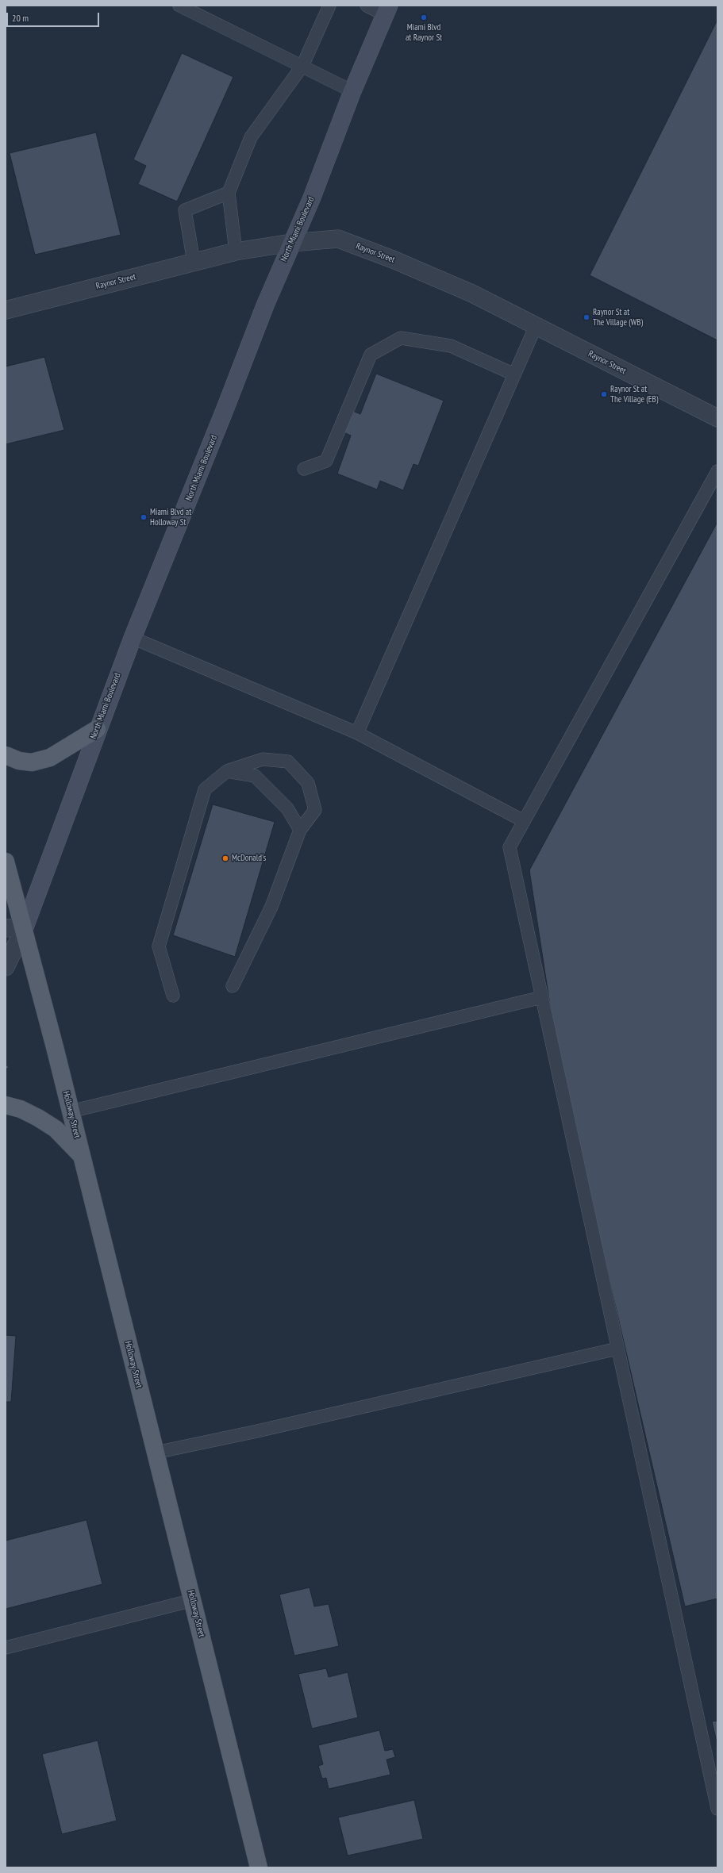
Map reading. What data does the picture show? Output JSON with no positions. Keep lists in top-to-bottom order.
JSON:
{
  "streets": {
    "main road": ["North Miami Boulevard", "Holloway Street"],
    "street": ["Raynor Street"]
  },
  "crossings": [
    ["North Miami Boulevard", "Raynor Street"],
    ["North Miami Boulevard", "Holloway Street"]
  ],
  "places": [
    "Miami Blvd at Raynor St",
    "Raynor St at The Village (WB)",
    "Raynor St at The Village (EB)",
    "Miami Blvd at Holloway St",
    "McDonald's"
  ],
  "scale_bar": "20 m"
}
